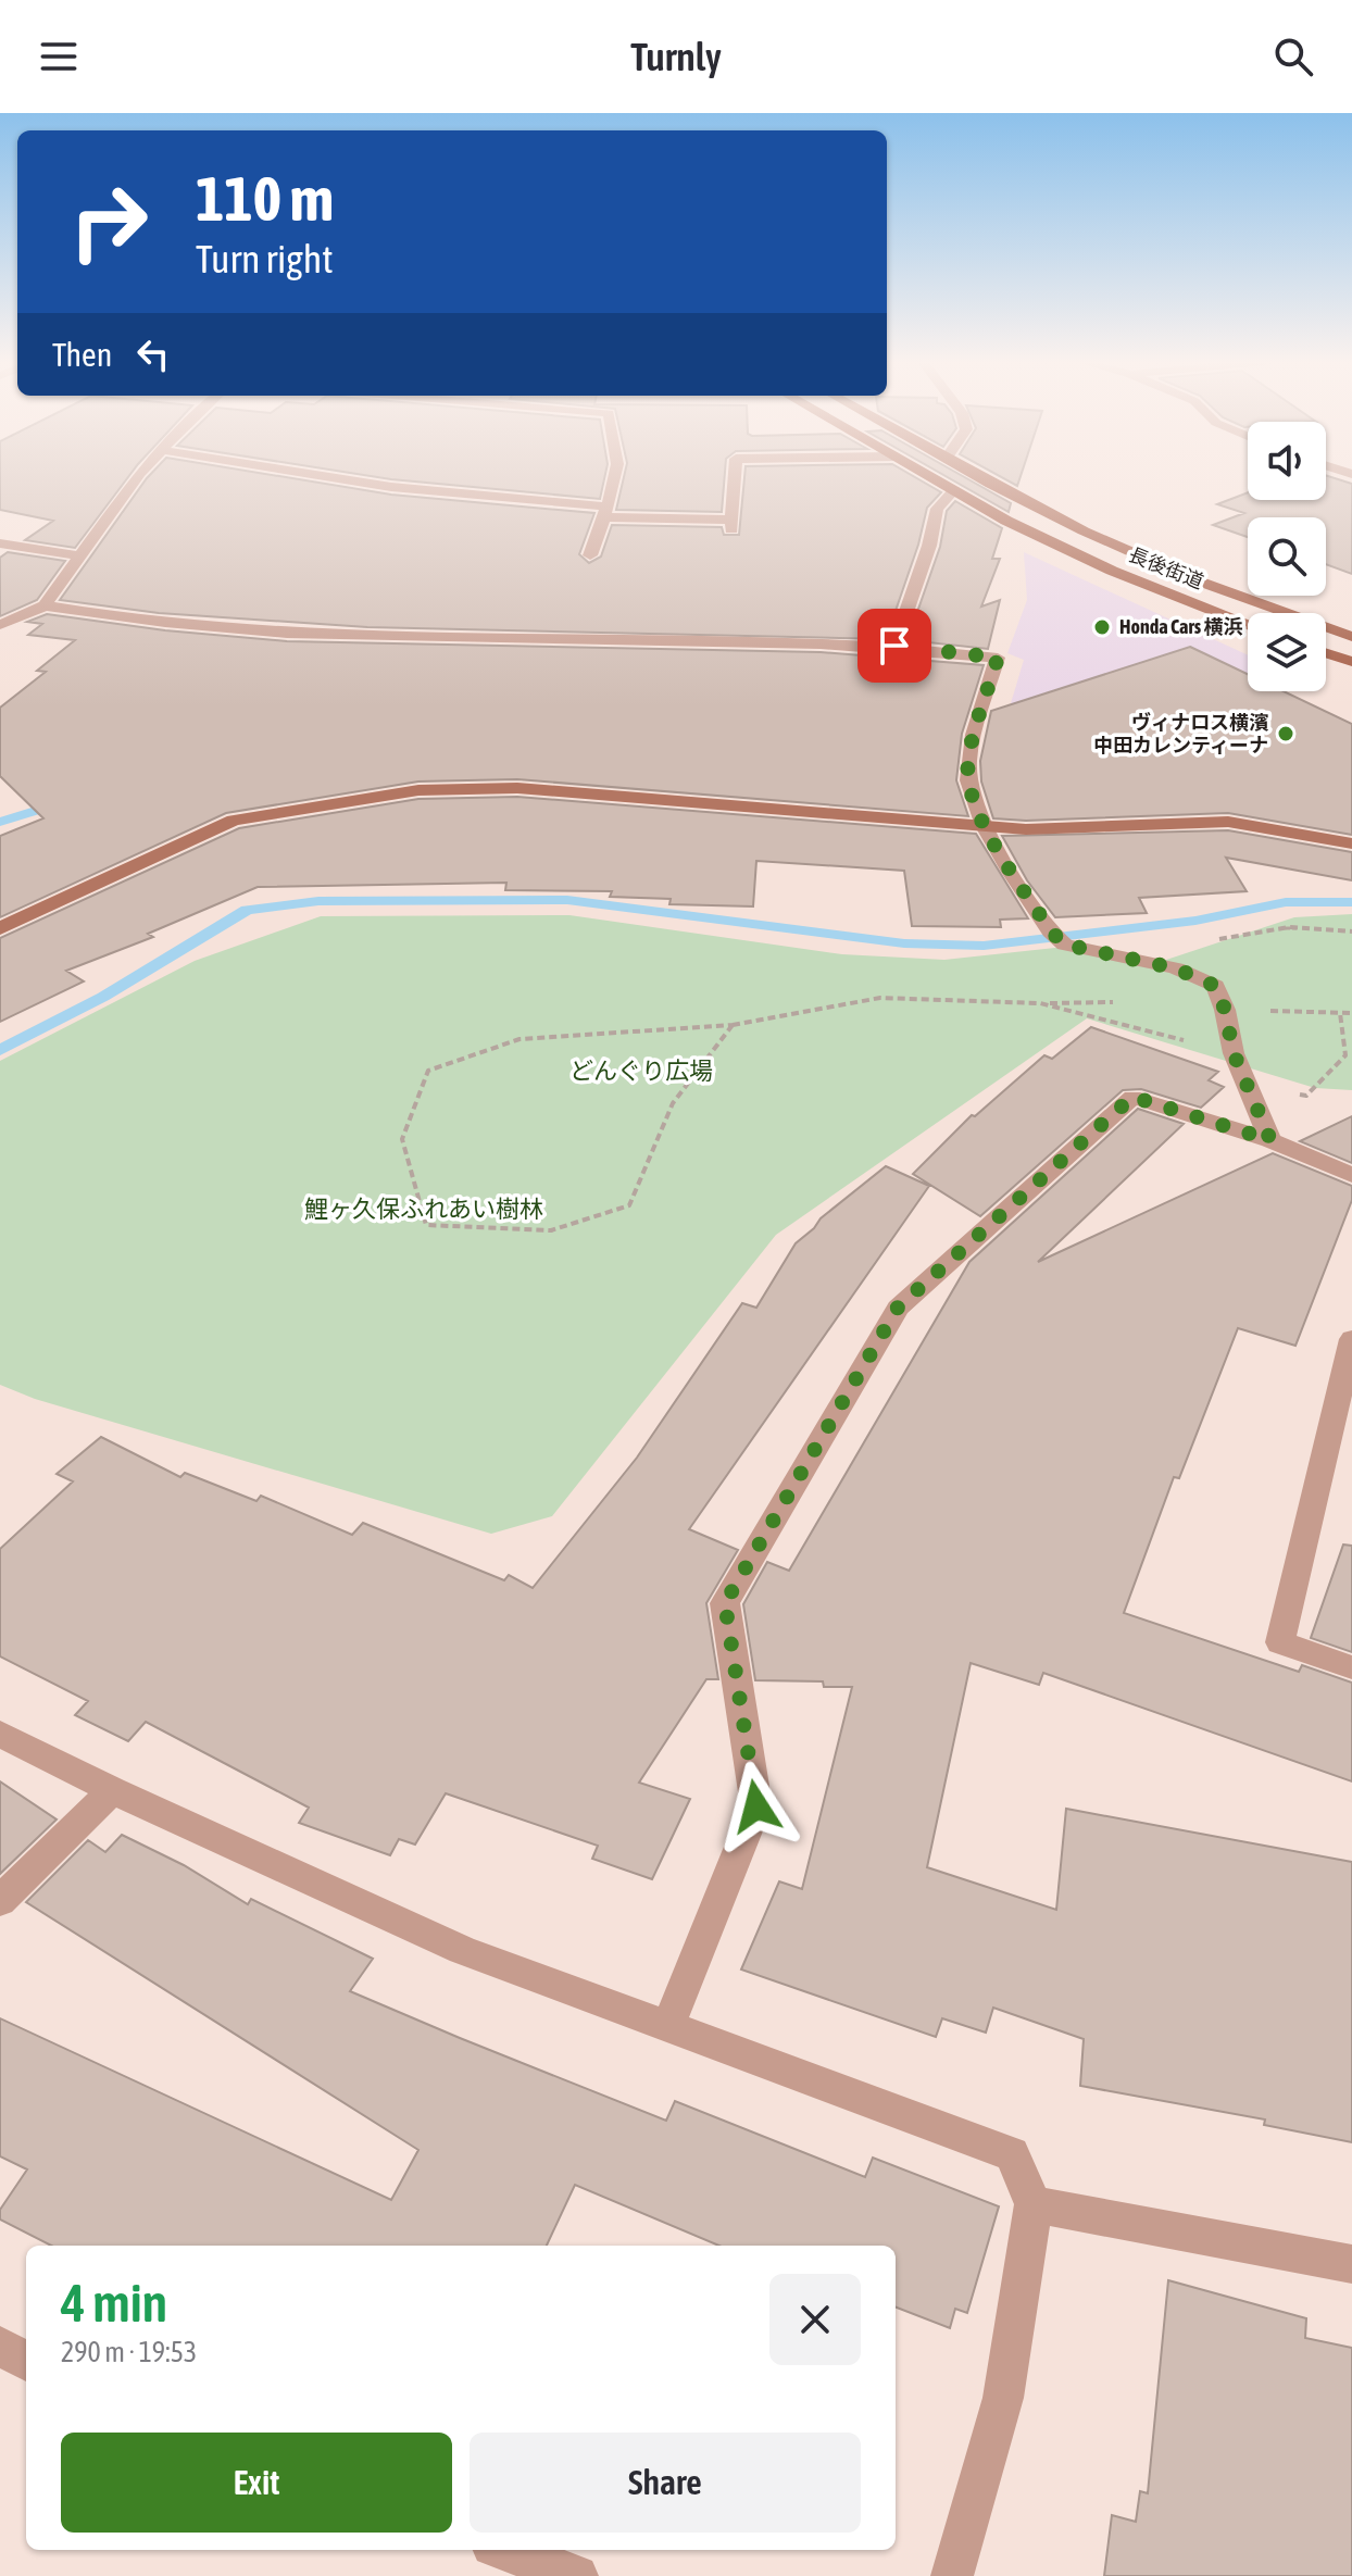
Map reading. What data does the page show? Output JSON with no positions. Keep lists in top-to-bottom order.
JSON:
{
  "streets": {
    "main road": ["長後街道"]
  },
  "parks": ["どんぐり広場", "鯉ヶ久保ふれあい樹林"],
  "places": ["Honda Cars 横浜", "ヴィナロス横濱 中田カレンティーナ"],
  "page": {
    "header": "Turnly",
    "turn": ["110 m", "Turn right"],
    "then": "Then",
    "heading": ["4 min", "290 m · 19:53"],
    "buttons": ["Exit", "Share"]
  }
}
